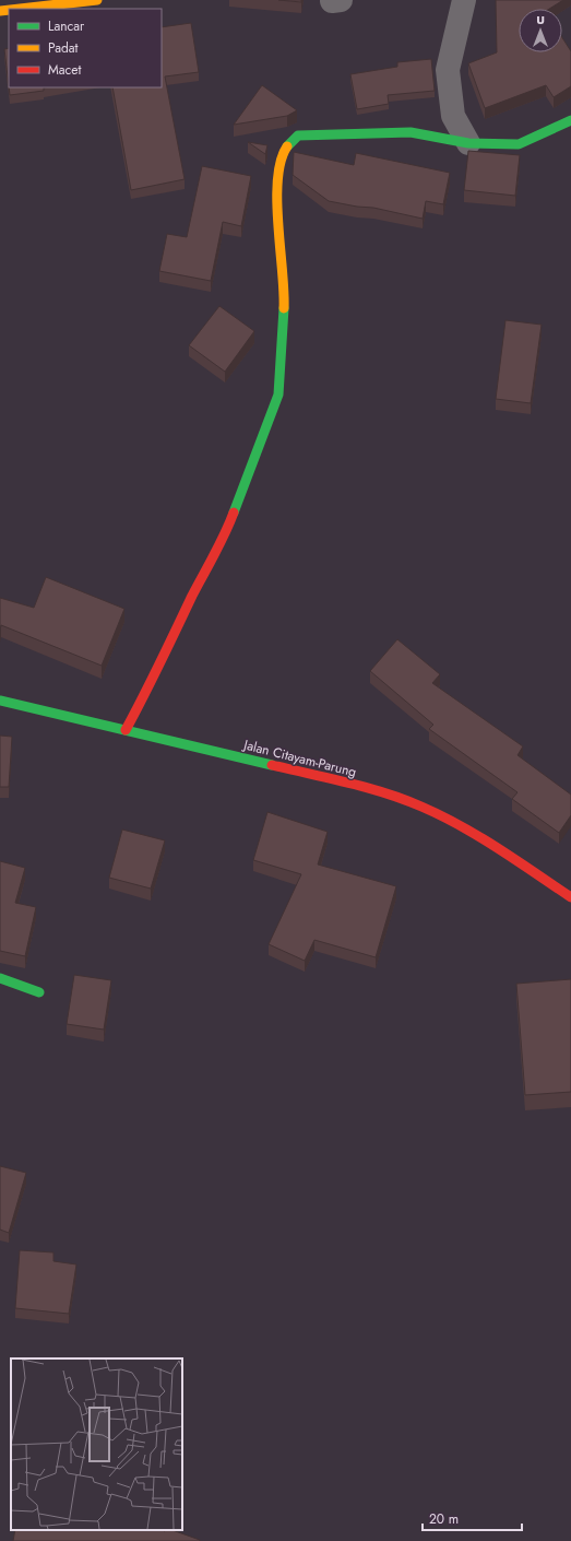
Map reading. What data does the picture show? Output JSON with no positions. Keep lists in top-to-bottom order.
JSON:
{
  "streets": {
    "street": ["Jalan Citayam-Parung"]
  },
  "legend": ["Lancar", "Padat", "Macet"],
  "scale_bar": "20 m",
  "north": "top"
}
